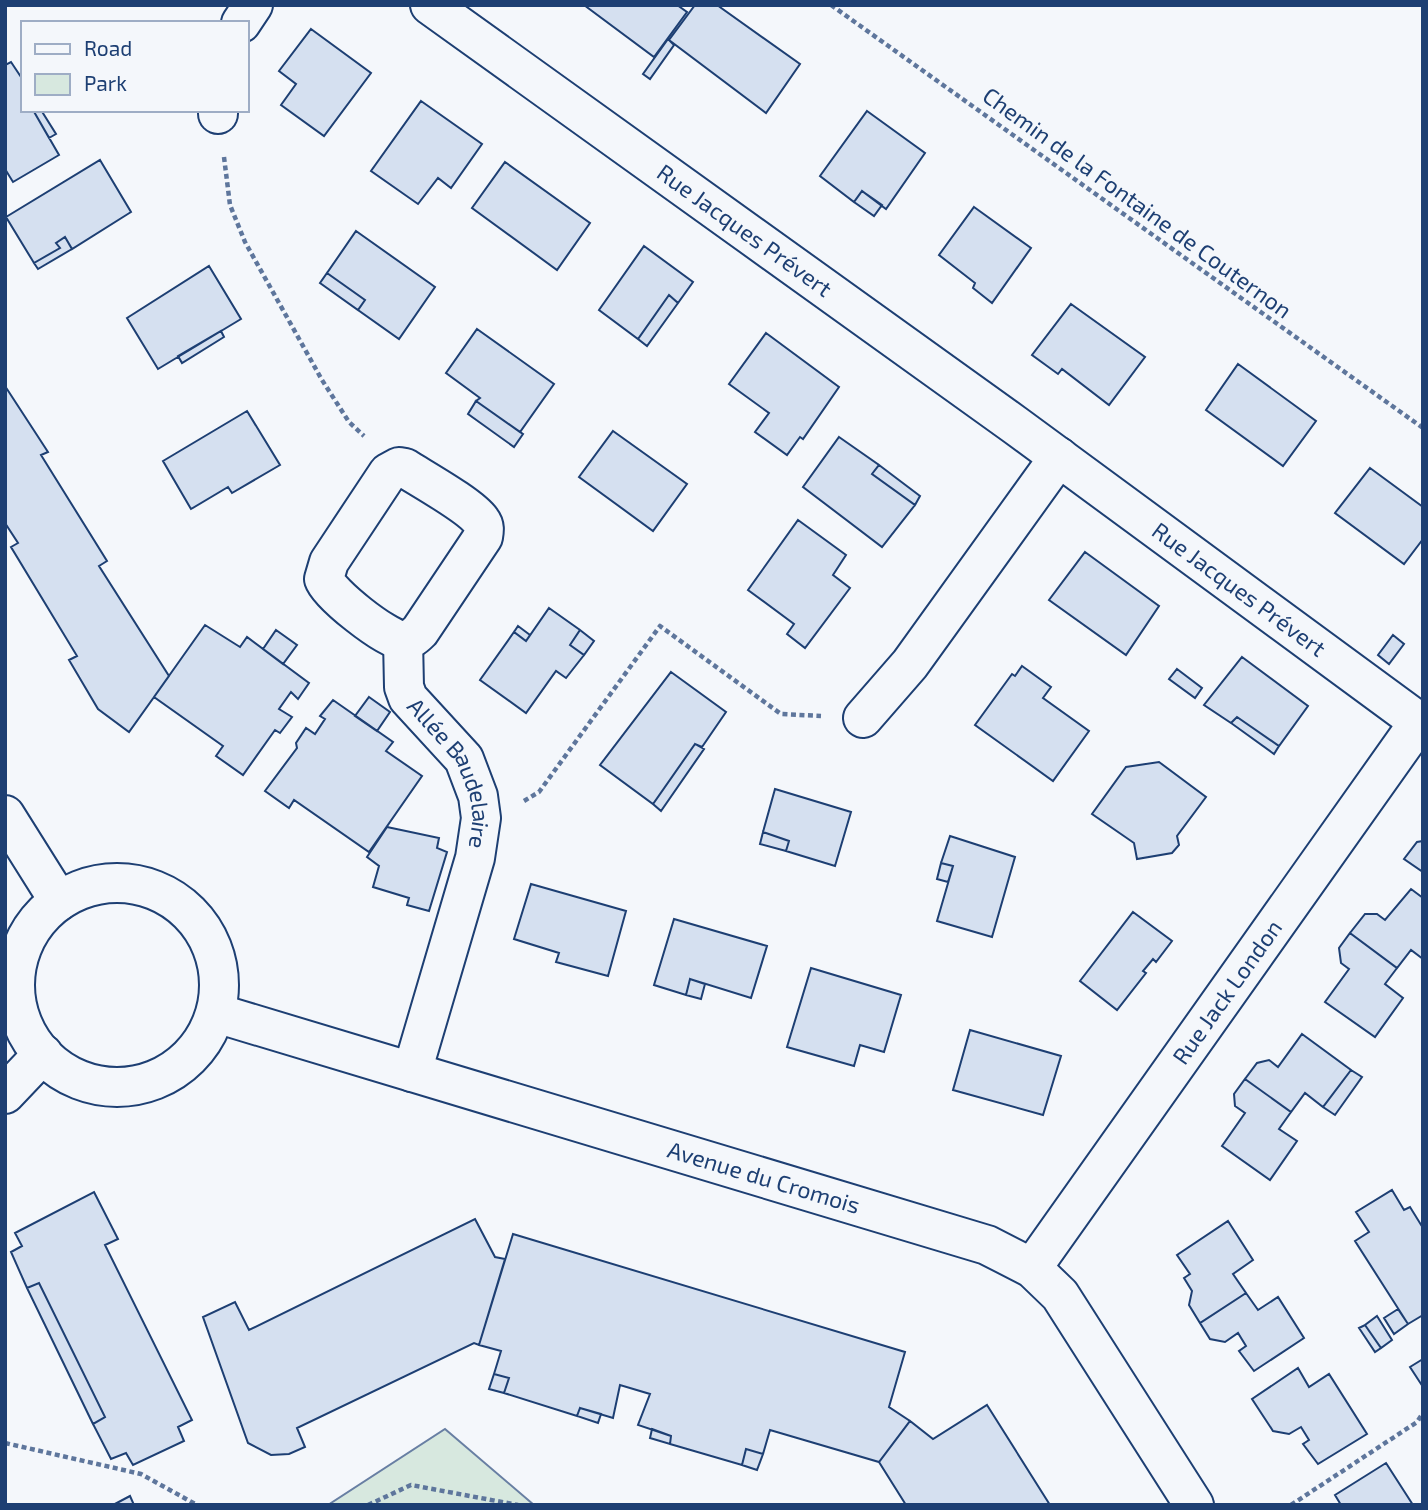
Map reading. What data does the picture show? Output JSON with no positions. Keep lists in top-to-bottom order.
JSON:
{
  "streets": {
    "street": [
      "Rue Jacques Prévert",
      "Allée Baudelaire",
      "Rue Jack London",
      "Avenue du Cromois"
    ],
    "path": ["Chemin de la Fontaine de Couternon"]
  },
  "crossings": [
    ["Rue Jacques Prévert", "Rue Jack London"],
    ["Allée Baudelaire", "Avenue du Cromois"],
    ["Rue Jack London", "Avenue du Cromois"]
  ],
  "legend": ["Road", "Park"]
}
